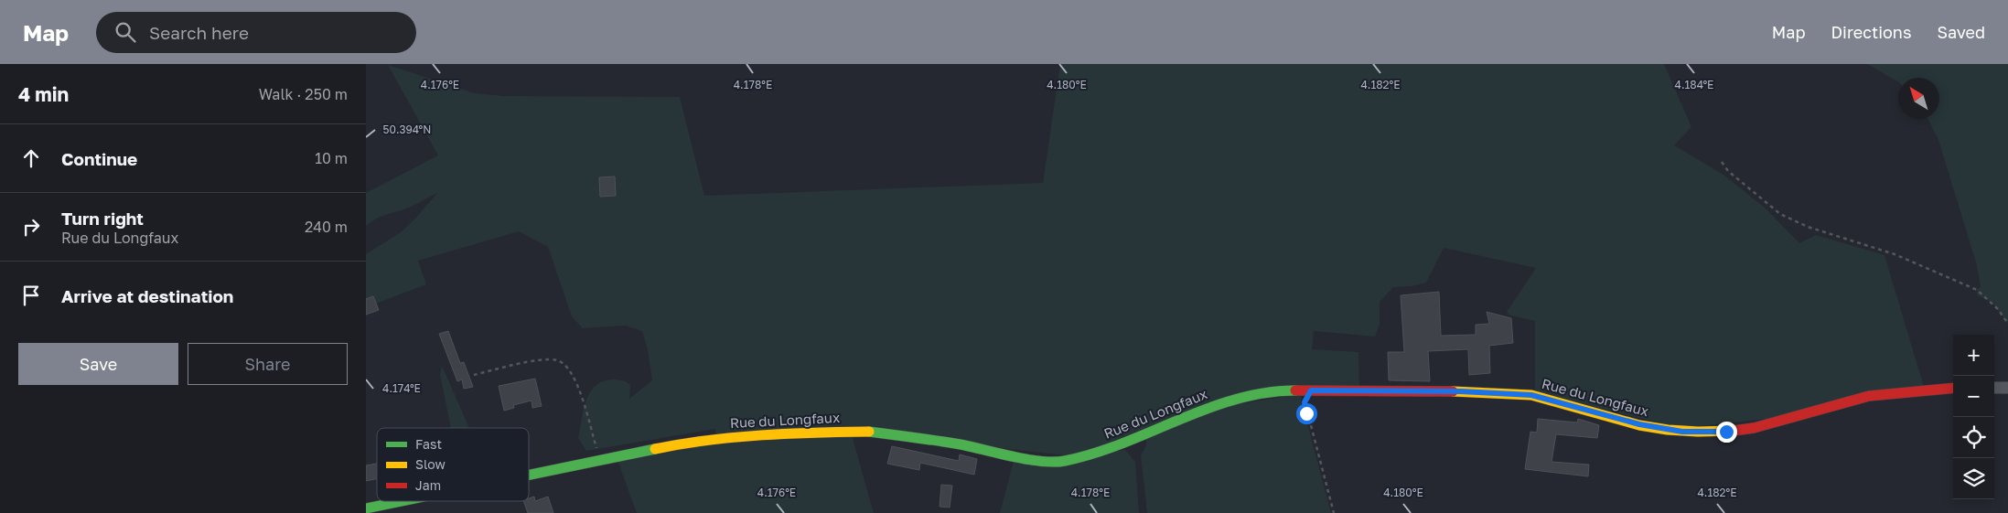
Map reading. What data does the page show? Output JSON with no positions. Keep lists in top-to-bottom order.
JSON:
{
  "streets": {
    "street": ["Rue du Longfaux"]
  },
  "legend": ["Fast", "Slow", "Jam"],
  "north": "top left",
  "page": {
    "header": "Map",
    "search": "Search here",
    "nav": ["Map", "Directions", "Saved"],
    "heading": ["4 min", "Walk · 250 m"],
    "list": [
      ["Continue", "10 m"],
      ["Turn right", "Rue du Longfaux", "240 m"],
      "Arrive at destination"
    ],
    "buttons": ["Save", "Share"],
    "map_buttons": ["+", "−"]
  },
  "coordinates": [
    "4.176°E",
    "4.178°E",
    "4.180°E",
    "4.182°E",
    "4.184°E",
    "50.394°N",
    "4.174°E"
  ]
}
